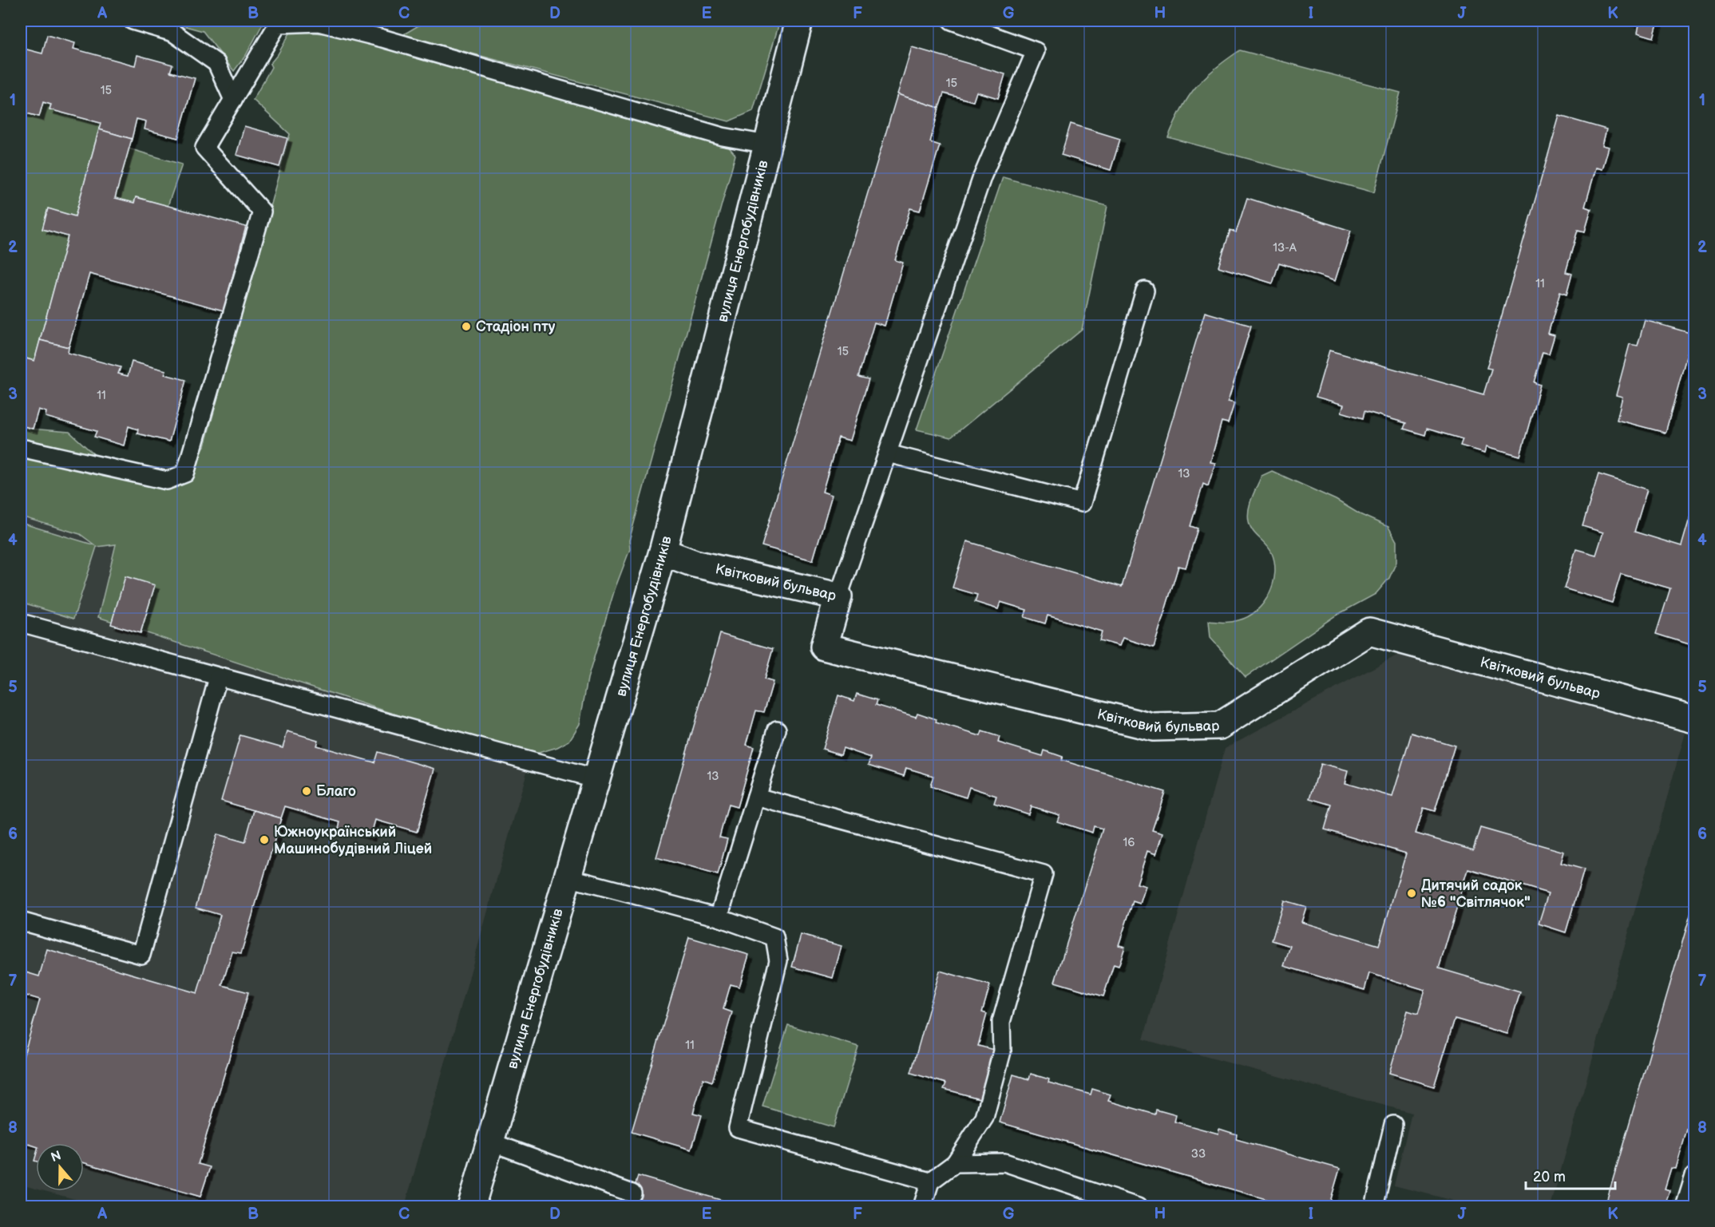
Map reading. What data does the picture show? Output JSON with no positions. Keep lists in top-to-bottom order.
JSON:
{
  "streets": {
    "street": ["вулиця Енергобудівників", "Квітковий бульвар"]
  },
  "crossings": [
    ["вулиця Енергобудівників", "Квітковий бульвар"]
  ],
  "places": [
    "Стадіон пту",
    "Благо",
    "Южноукраїнський Машинобудівний Ліцей",
    "Дитячий садок №6 \"Світлячок\""
  ],
  "house_numbers": [
    "15",
    "15",
    "13-А",
    "11",
    "15",
    "11",
    "13",
    "13",
    "16",
    "11",
    "33"
  ],
  "scale_bar": "20 m",
  "north": "top",
  "grid": {
    "columns": [
      "A",
      "B",
      "C",
      "D",
      "E",
      "F",
      "G",
      "H",
      "I",
      "J",
      "K"
    ],
    "rows": [
      "1",
      "2",
      "3",
      "4",
      "5",
      "6",
      "7",
      "8"
    ]
  }
}
